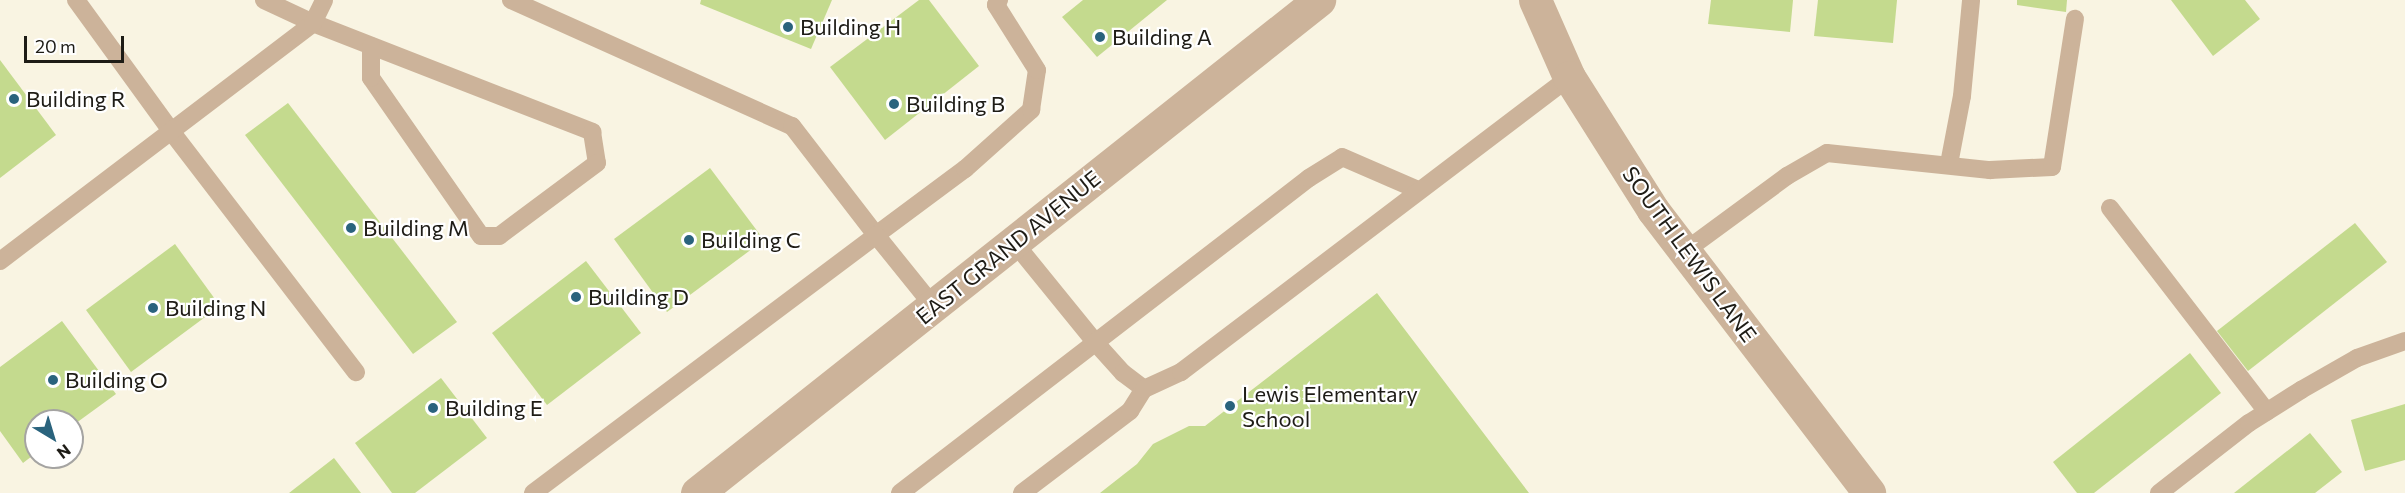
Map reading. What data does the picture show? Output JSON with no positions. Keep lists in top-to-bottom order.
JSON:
{
  "streets": {
    "street": ["EAST GRAND AVENUE", "SOUTH LEWIS LANE"]
  },
  "places": [
    "Building H",
    "Building A",
    "Building R",
    "Building B",
    "Building M",
    "Building C",
    "Building D",
    "Building N",
    "Building O",
    "Lewis Elementary School",
    "Building E"
  ],
  "scale_bar": "20 m",
  "north": "bottom right"
}
